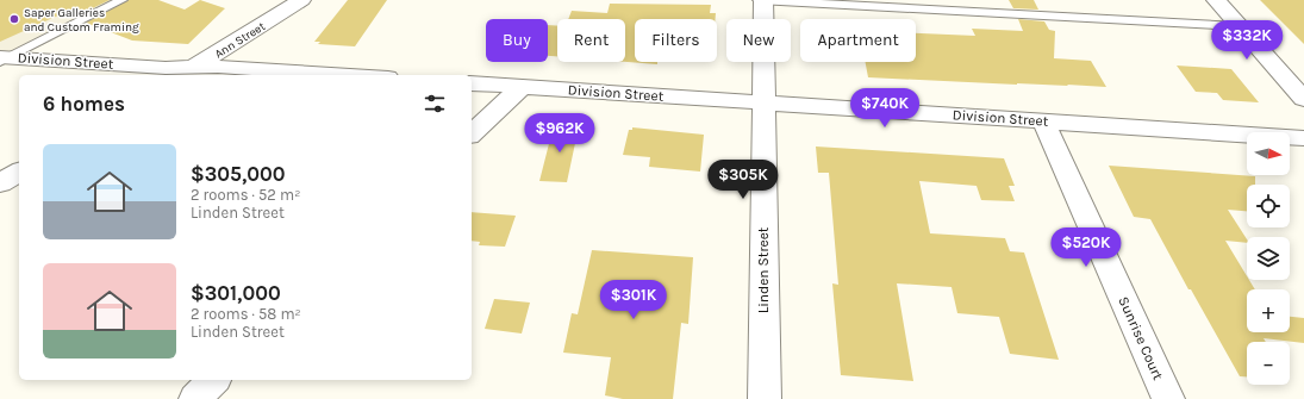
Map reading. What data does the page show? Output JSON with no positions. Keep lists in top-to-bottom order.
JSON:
{
  "streets": {
    "street": [
      "Ann Street",
      "Division Street",
      "Linden Street",
      "Sunrise Court"
    ]
  },
  "crossings": [
    ["Ann Street", "Division Street"],
    ["Division Street", "Linden Street"],
    ["Division Street", "Sunrise Court"]
  ],
  "places": ["Saper Galleries and Custom Framing"],
  "north": "right",
  "page": {
    "chip": [
      "Buy",
      "Rent",
      "Filters",
      "New",
      "Apartment"
    ],
    "price": [
      "$332K",
      "$740K",
      "$962K",
      "$305K",
      "$520K",
      "$301K"
    ],
    "heading": "6 homes",
    "map_buttons": ["+", "−"],
    "list": [
      {
        "name": "$305,000",
        "note": "2 rooms · 52 m² · Linden Street"
      },
      {
        "name": "$301,000",
        "note": "2 rooms · 58 m² · Linden Street"
      }
    ]
  }
}
